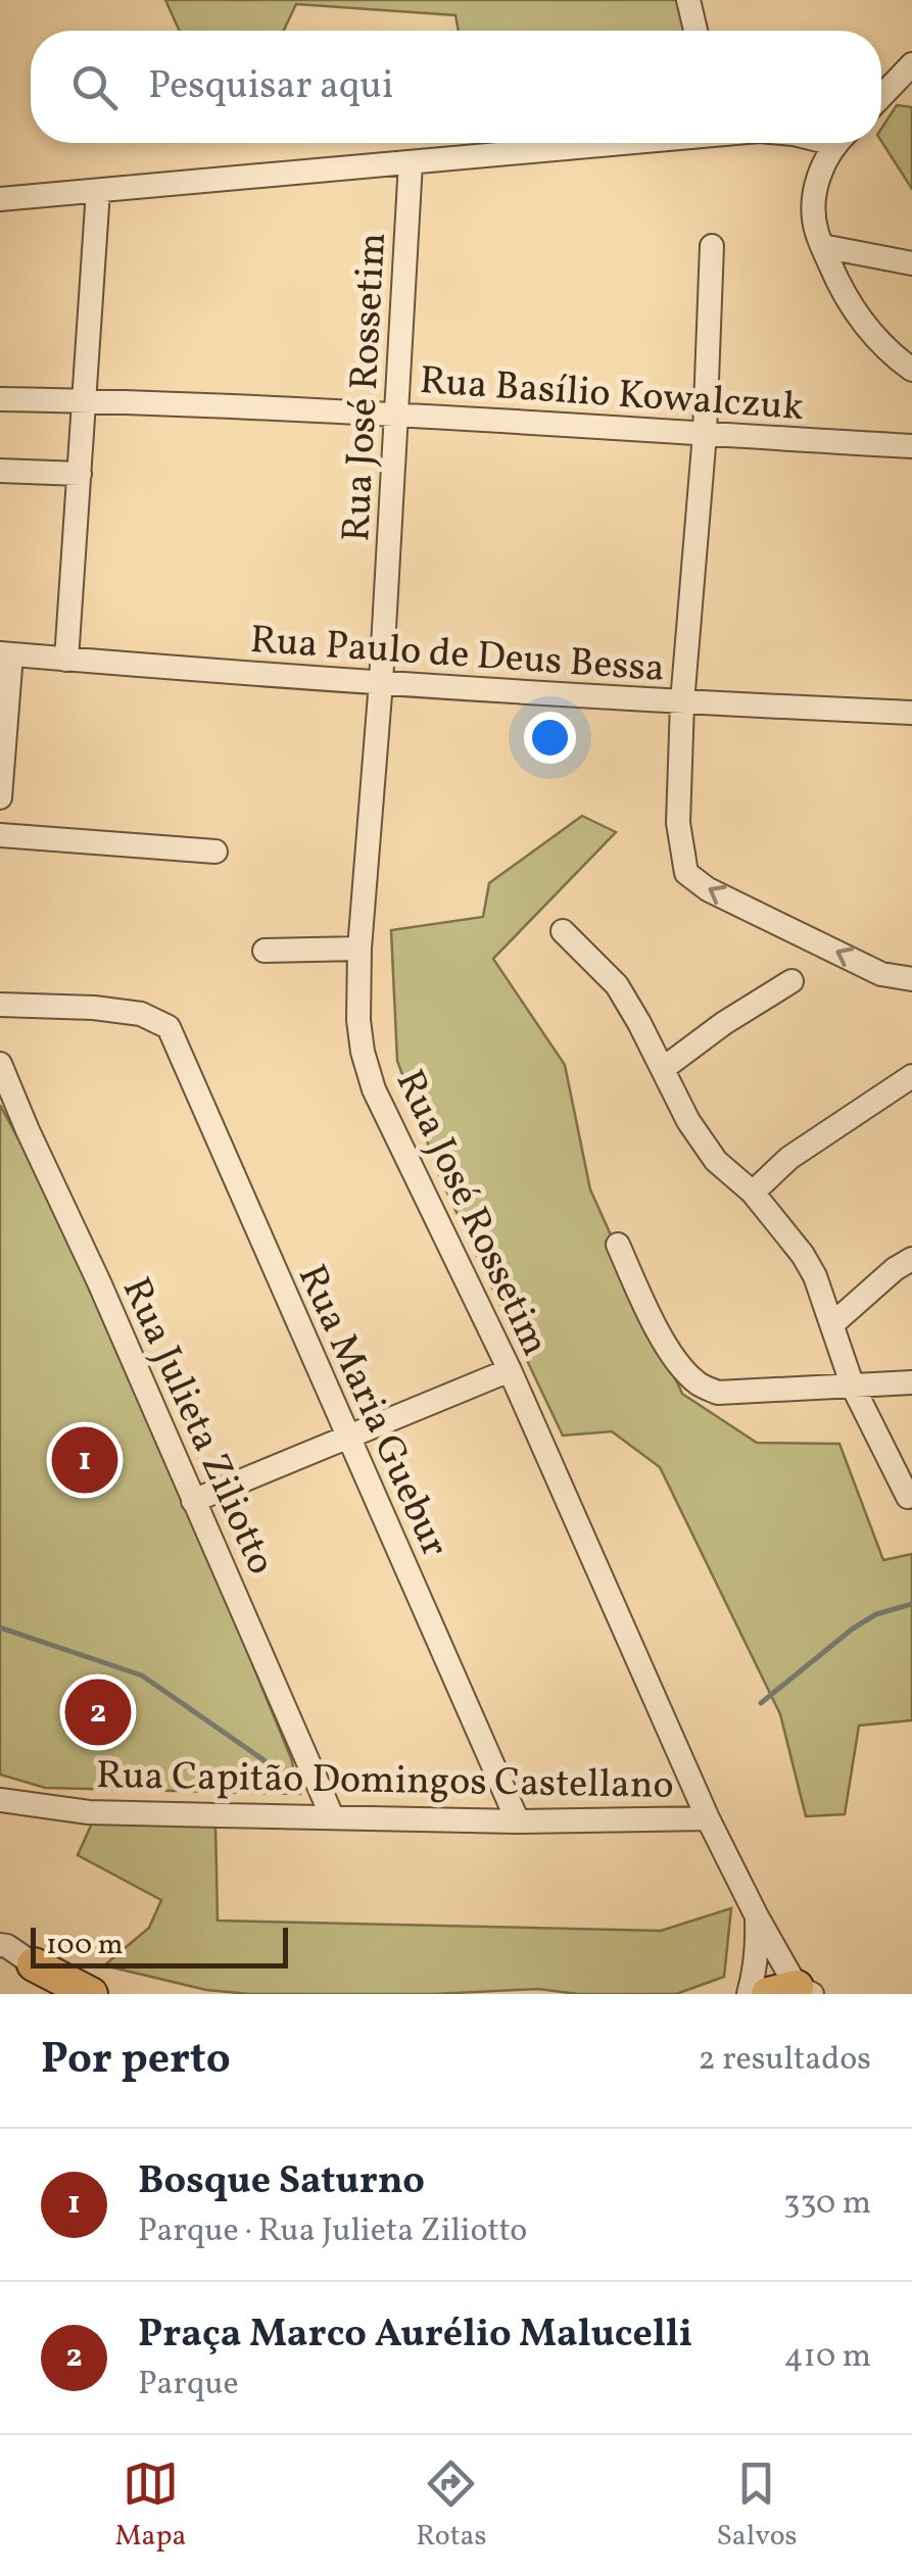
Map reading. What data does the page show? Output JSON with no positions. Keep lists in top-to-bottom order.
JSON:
{
  "streets": {
    "street": [
      "Rua José Rossetim",
      "Rua Basílio Kowalczuk",
      "Rua Paulo de Deus Bessa",
      "Rua Maria Guebur",
      "Rua Julieta Ziliotto",
      "Rua Capitão Domingos Castellano"
    ]
  },
  "crossings": [
    ["Rua José Rossetim", "Rua Basílio Kowalczuk"],
    ["Rua José Rossetim", "Rua Paulo de Deus Bessa"],
    ["Rua José Rossetim", "Rua Capitão Domingos Castellano"],
    ["Rua Maria Guebur", "Rua Capitão Domingos Castellano"],
    ["Rua Julieta Ziliotto", "Rua Capitão Domingos Castellano"]
  ],
  "scale_bar": "100 m",
  "page": {
    "search": "Pesquisar aqui",
    "pins": ["1", "2"],
    "scale": "100 m",
    "heading": ["Por perto", "2 resultados"],
    "list": [
      {
        "mark": "1",
        "name": "Bosque Saturno",
        "note": "Parque · Rua Julieta Ziliotto",
        "value": "330 m"
      },
      {
        "mark": "2",
        "name": "Praça Marco Aurélio Malucelli",
        "note": "Parque",
        "value": "410 m"
      }
    ],
    "nav": ["Mapa", "Rotas", "Salvos"]
  }
}
